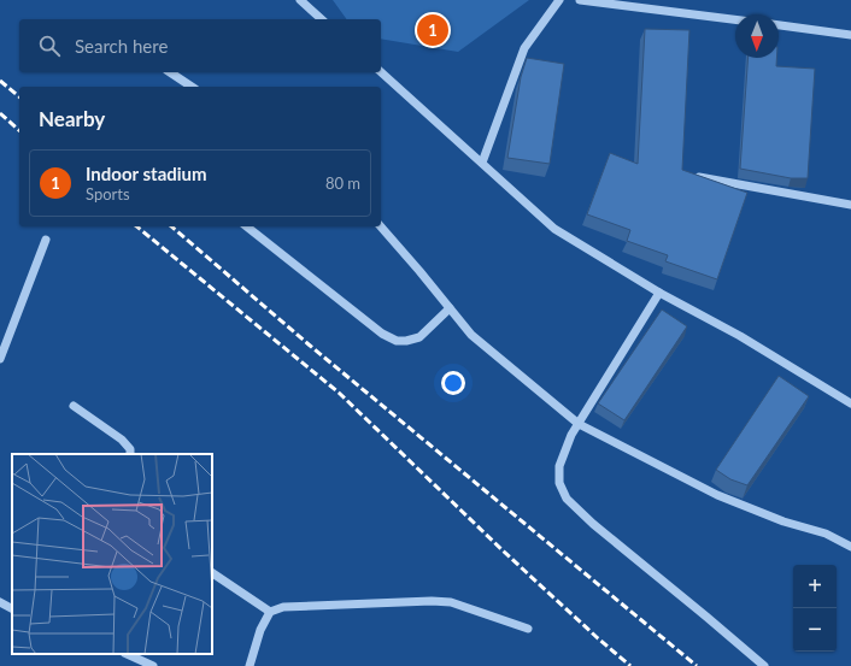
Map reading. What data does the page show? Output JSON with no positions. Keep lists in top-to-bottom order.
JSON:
{
  "north": "bottom",
  "page": {
    "pins": "1",
    "search": "Search here",
    "heading": "Nearby",
    "list": [
      {
        "mark": "1",
        "name": "Indoor stadium",
        "note": "Sports",
        "value": "80 m"
      }
    ],
    "map_buttons": ["+", "−"]
  }
}
